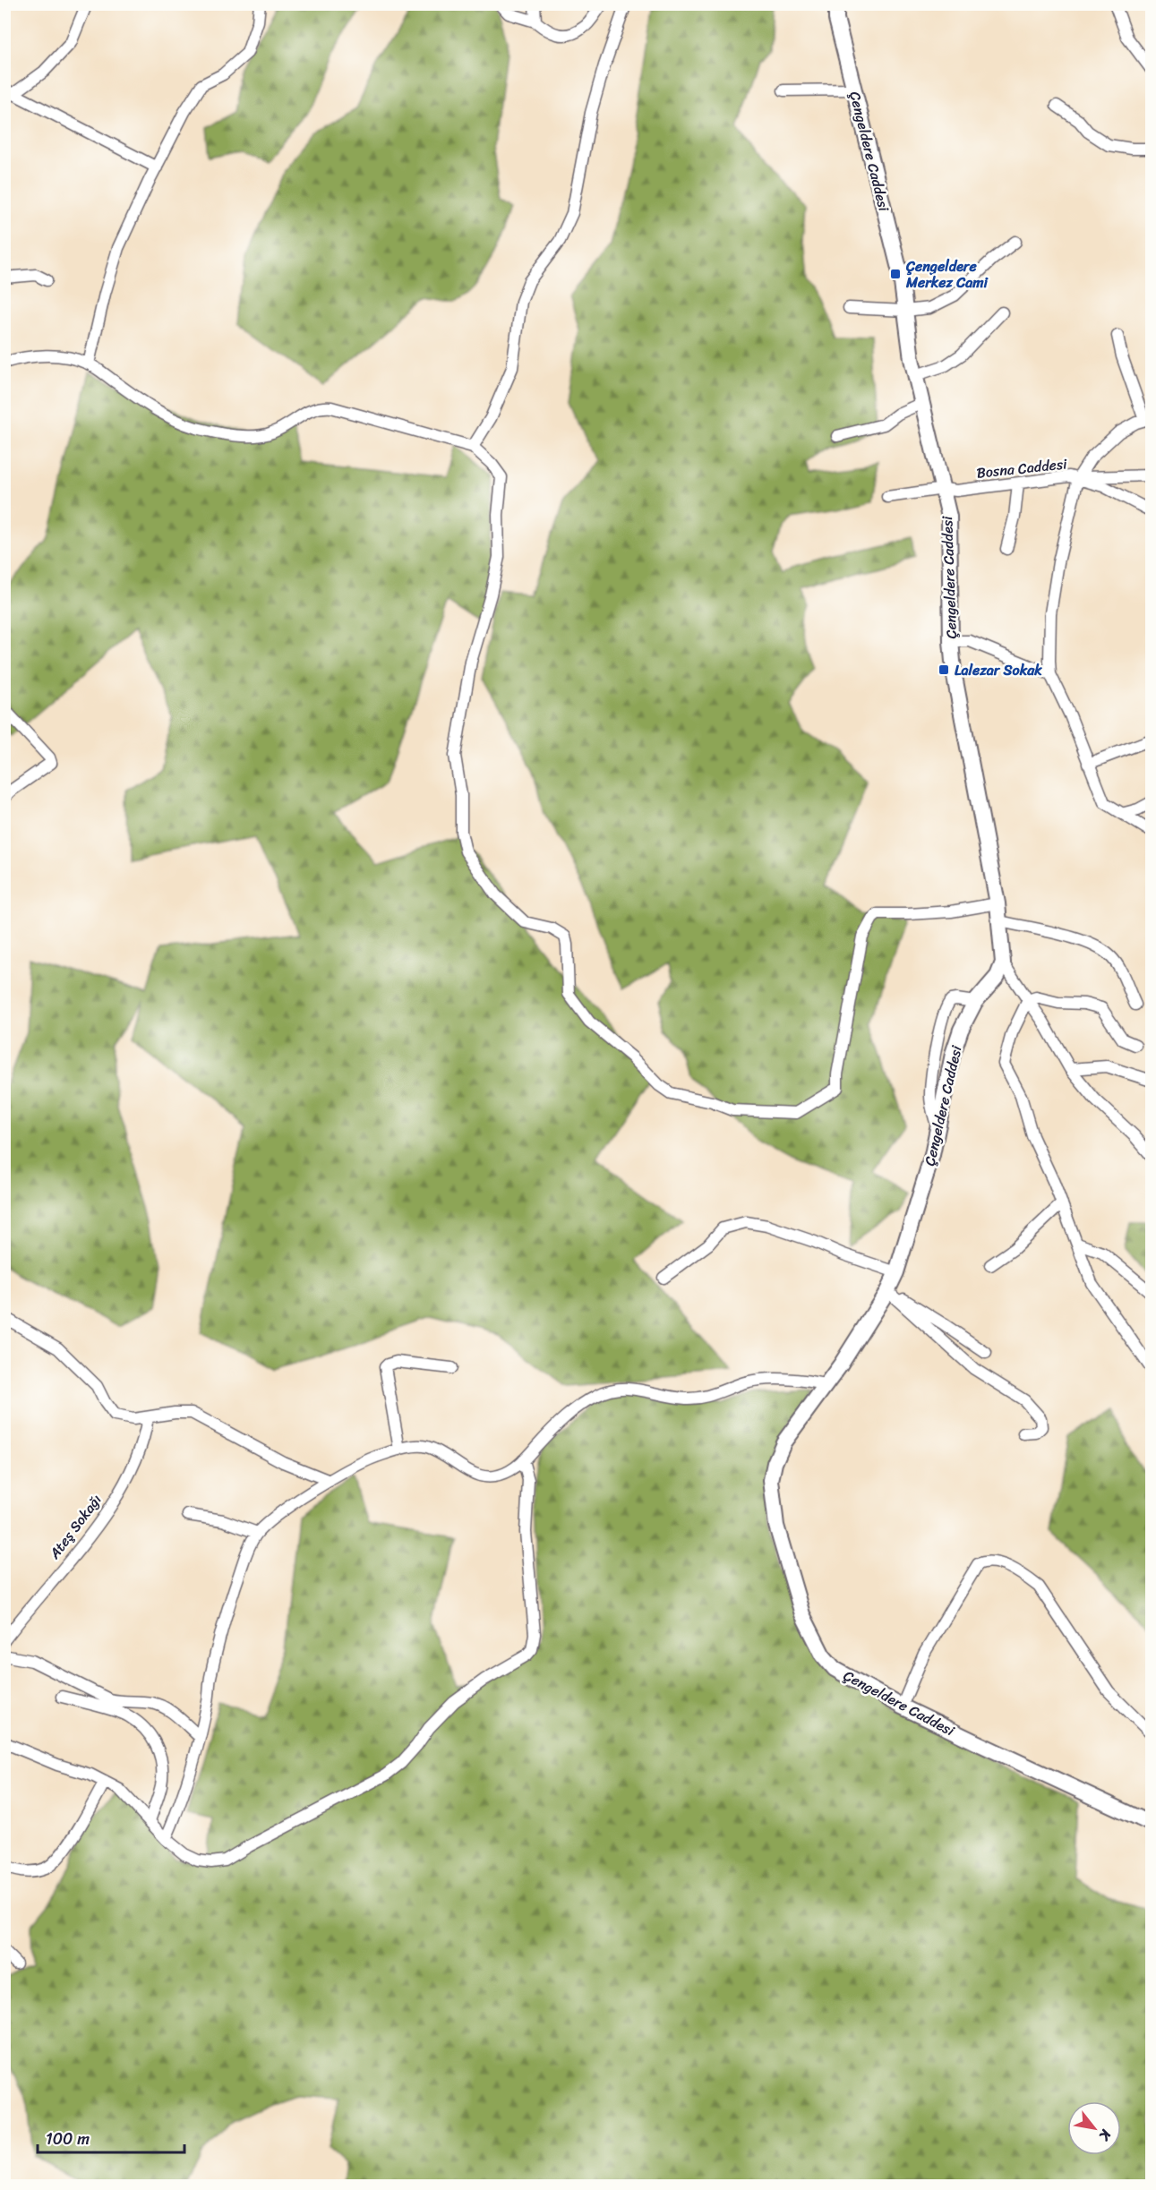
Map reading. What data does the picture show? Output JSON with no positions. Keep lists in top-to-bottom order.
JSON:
{
  "streets": {
    "main road": ["Çengeldere Caddesi"],
    "street": ["Bosna Caddesi", "Ateş Sokağı"]
  },
  "crossings": [
    ["Çengeldere Caddesi", "Bosna Caddesi"]
  ],
  "places": {
    "transit": ["Çengeldere Merkez Cami", "Lalezar Sokak"]
  },
  "scale_bar": "100 m",
  "north": "bottom right"
}
